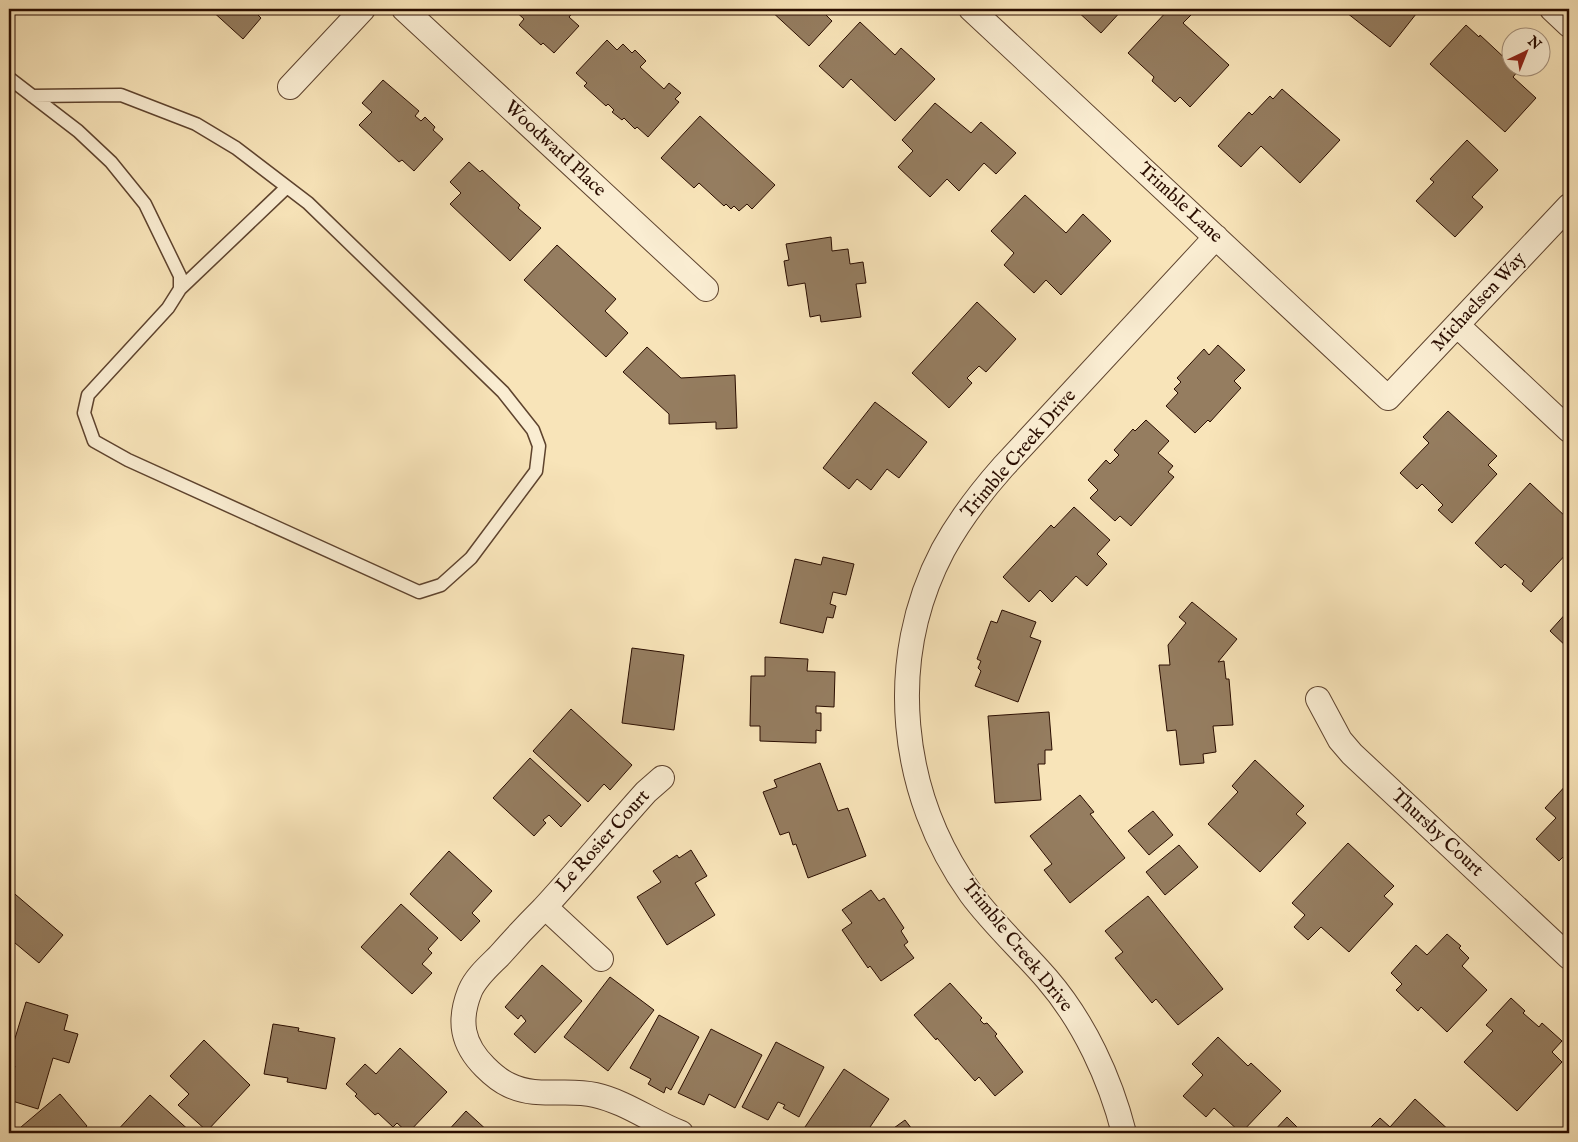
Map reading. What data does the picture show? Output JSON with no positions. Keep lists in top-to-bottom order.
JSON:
{
  "streets": {
    "street": [
      "Woodward Place",
      "Trimble Lane",
      "Michaelsen Way",
      "Trimble Creek Drive",
      "Thursby Court",
      "Le Rosier Court"
    ]
  },
  "crossings": [
    ["Trimble Lane", "Michaelsen Way"],
    ["Trimble Lane", "Trimble Creek Drive"]
  ],
  "north": "top right"
}
